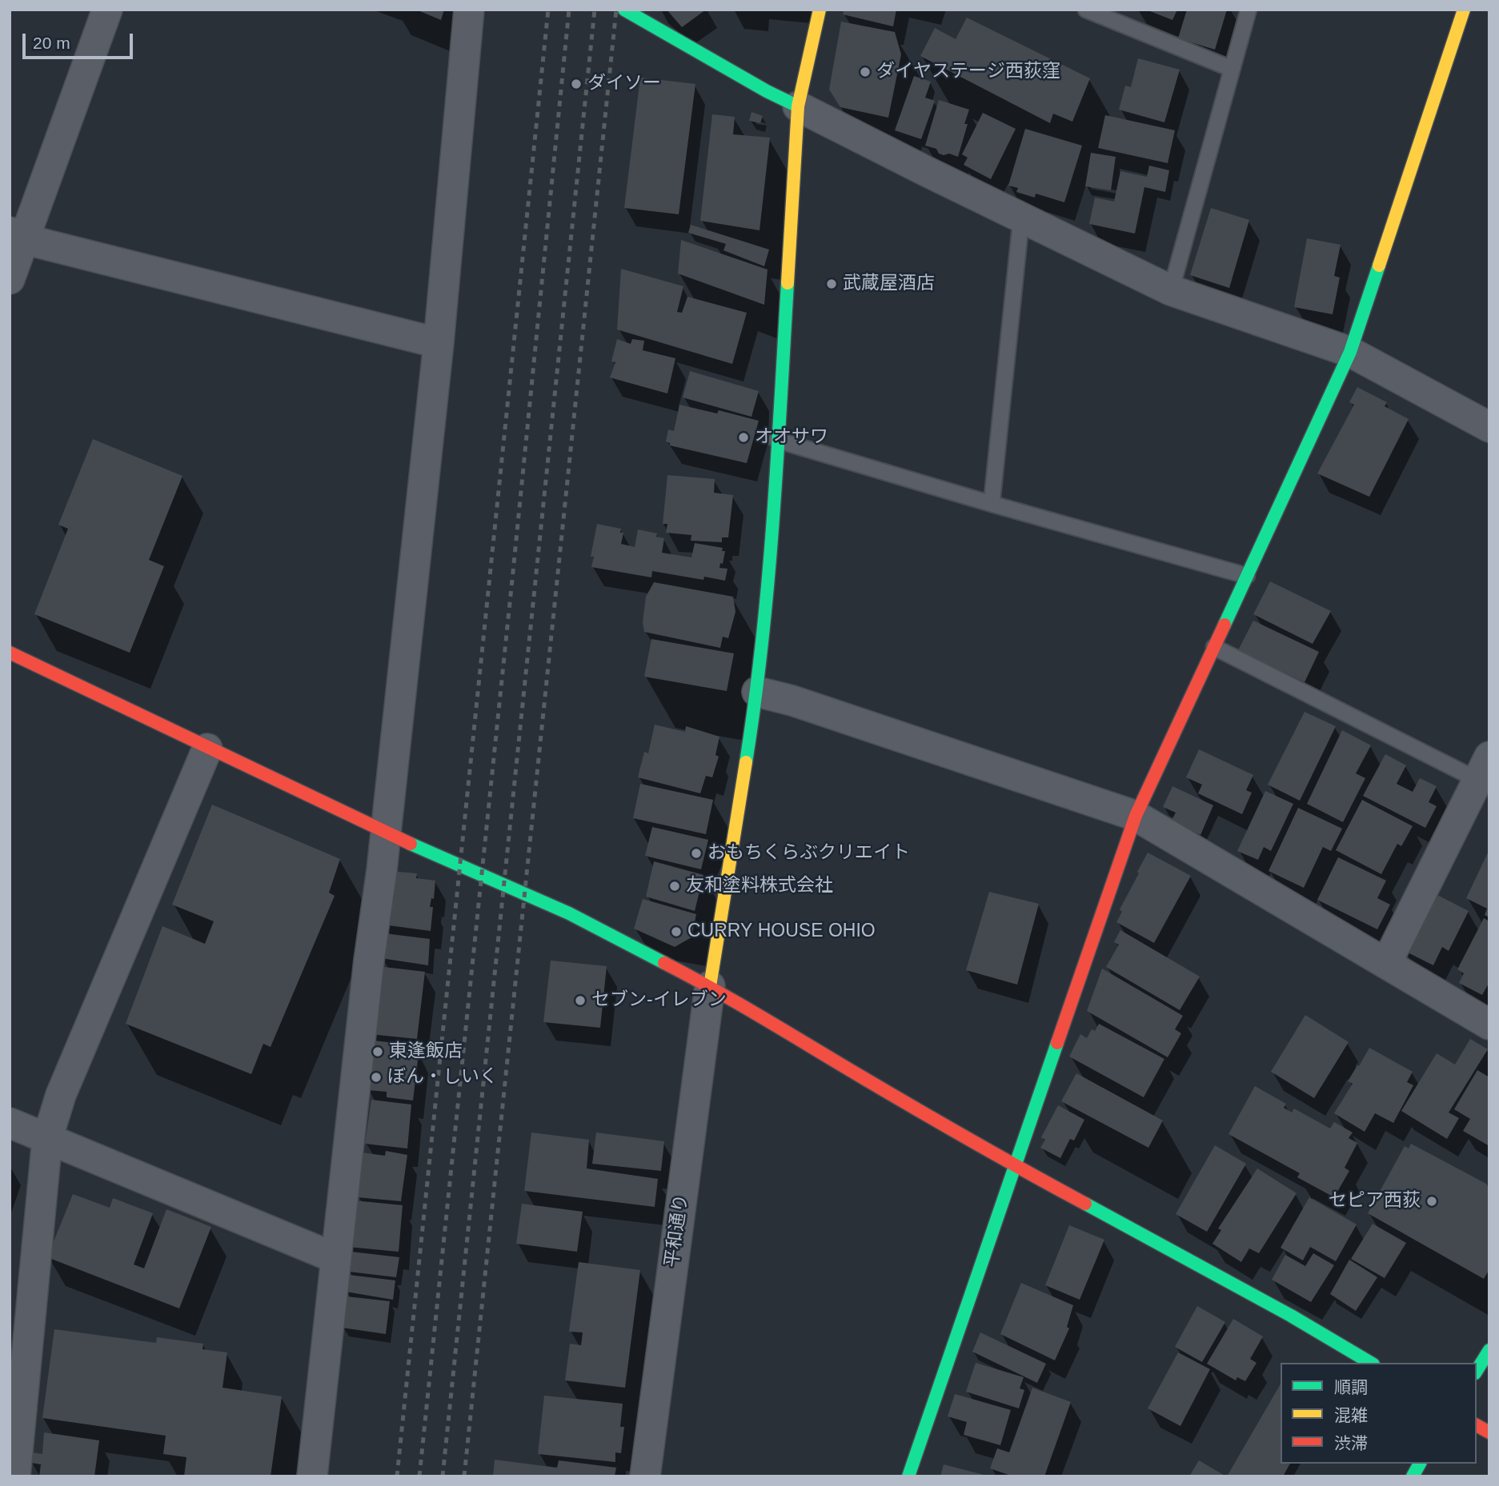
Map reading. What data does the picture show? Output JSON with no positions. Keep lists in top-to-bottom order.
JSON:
{
  "streets": {
    "street": ["平和通り"]
  },
  "places": [
    "ダイヤステージ西荻窪",
    "ダイソー",
    "武蔵屋酒店",
    "オオサワ",
    "おもちくらぶクリエイト",
    "友和塗料株式会社",
    "CURRY HOUSE OHIO",
    "セブン-イレブン",
    "東逢飯店",
    "ぼん・しいく",
    "セピア西荻"
  ],
  "legend": ["順調", "混雑", "渋滞"],
  "scale_bar": "20 m"
}
